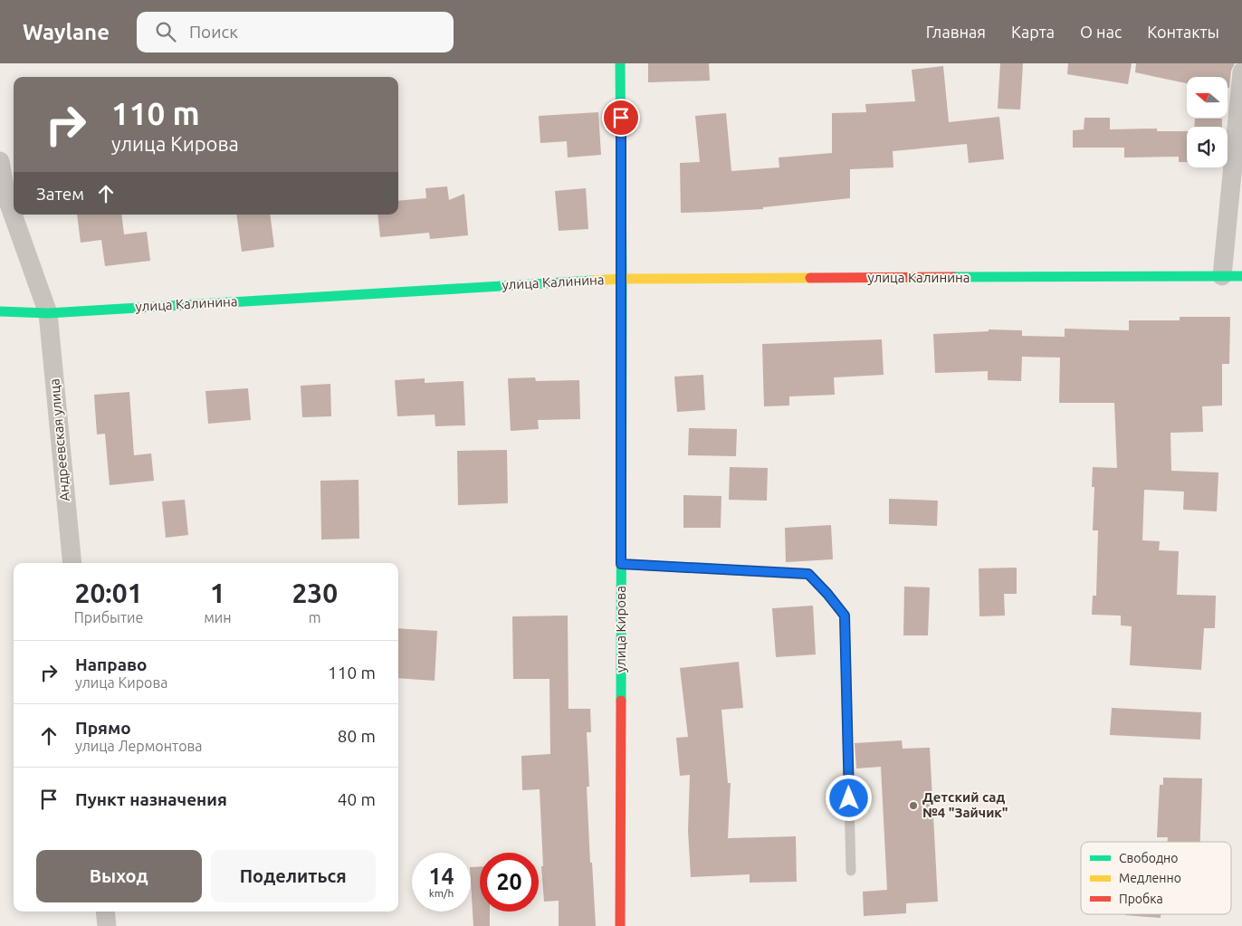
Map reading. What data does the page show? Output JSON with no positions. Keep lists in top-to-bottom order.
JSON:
{
  "streets": {
    "street": ["улица Калинина", "Андреевская улица", "улица Кирова"]
  },
  "crossings": [
    ["улица Калинина", "Андреевская улица"],
    ["улица Калинина", "улица Кирова"]
  ],
  "places": ["Детский сад №4 \"Зайчик\""],
  "legend": ["Свободно", "Медленно", "Пробка"],
  "north": "left",
  "page": {
    "header": "Waylane",
    "search": "Поиск",
    "nav": [
      "Главная",
      "Карта",
      "О нас",
      "Контакты"
    ],
    "turn": ["110 m", "улица Кирова"],
    "then": "Затем",
    "eta": [
      "20:01",
      "Прибытие",
      "1",
      "мин",
      "230",
      "m"
    ],
    "list": [
      {
        "name": "Направо",
        "note": "улица Кирова",
        "value": "110 m"
      },
      {
        "name": "Прямо",
        "note": "улица Лермонтова",
        "value": "80 m"
      },
      {
        "name": "Пункт назначения",
        "value": "40 m"
      }
    ],
    "buttons": ["Выход", "Поделиться"],
    "speed": "14 km/h",
    "limit": "20"
  }
}
